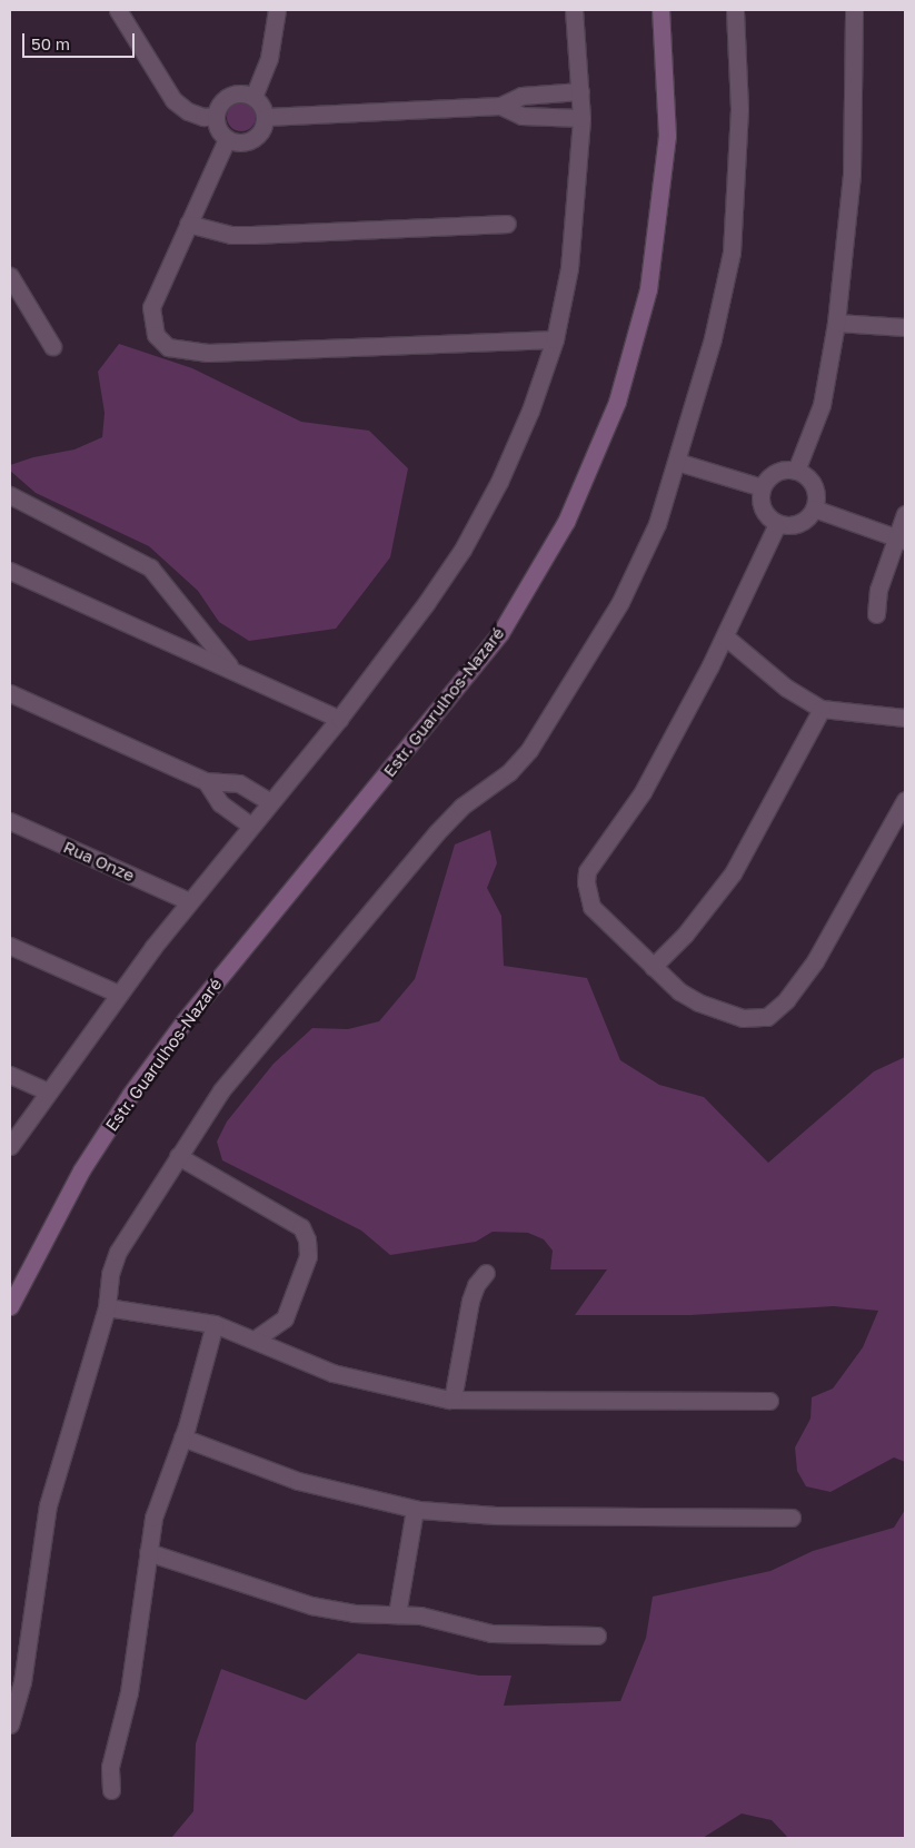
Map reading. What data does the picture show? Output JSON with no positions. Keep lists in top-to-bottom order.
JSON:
{
  "streets": {
    "main road": ["Estr. Guarulhos-Nazaré"],
    "street": ["Rua Onze"]
  },
  "scale_bar": "50 m"
}
